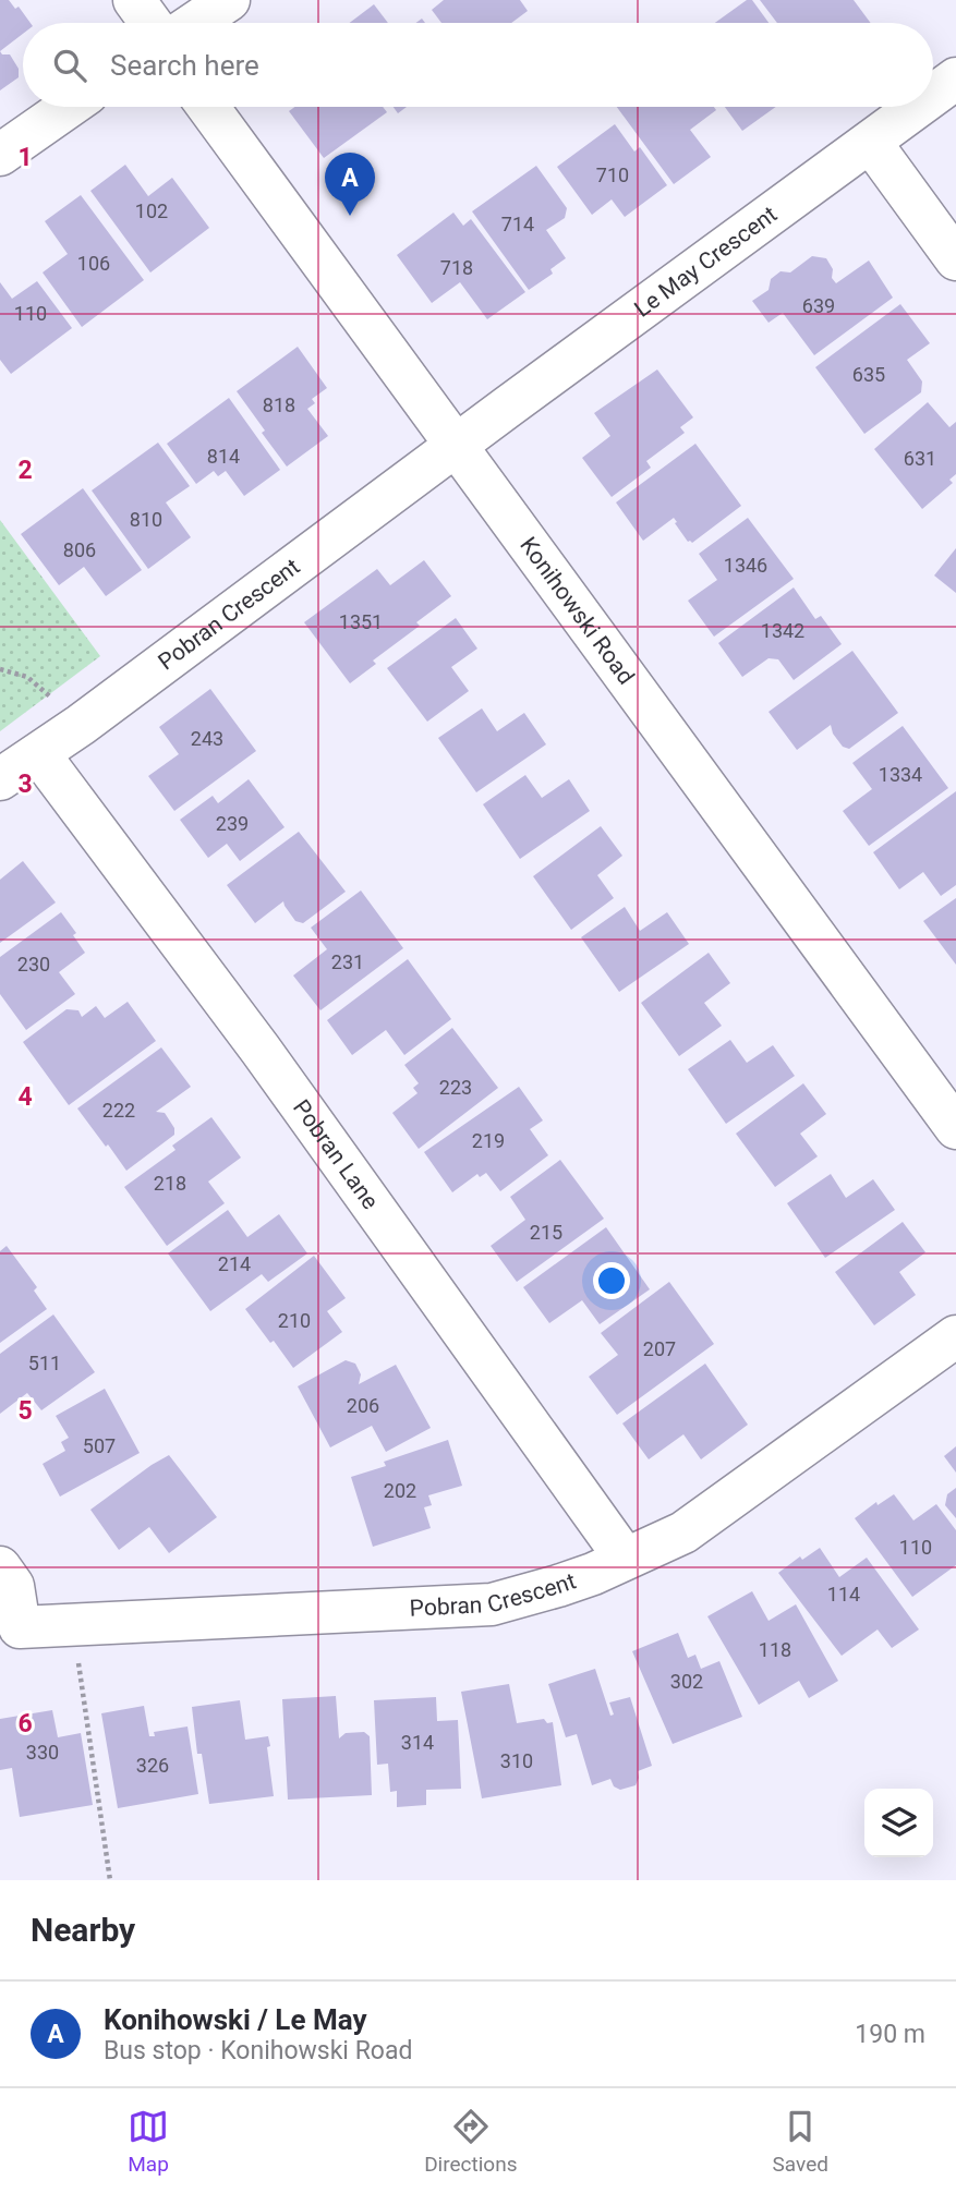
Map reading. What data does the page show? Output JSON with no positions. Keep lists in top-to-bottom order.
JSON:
{
  "streets": {
    "street": [
      "Le May Crescent",
      "Konihowski Road",
      "Pobran Crescent",
      "Pobran Lane"
    ]
  },
  "crossings": [
    ["Le May Crescent", "Konihowski Road"],
    ["Le May Crescent", "Pobran Crescent"],
    ["Konihowski Road", "Pobran Crescent"],
    ["Pobran Crescent", "Pobran Lane"]
  ],
  "house_numbers": [
    "710",
    "102",
    "714",
    "106",
    "718",
    "639",
    "110",
    "635",
    "818",
    "814",
    "631",
    "810",
    "806",
    "1346",
    "1351",
    "1342",
    "243",
    "1334",
    "239",
    "231",
    "230",
    "223",
    "222",
    "219",
    "218",
    "215",
    "214",
    "210",
    "207",
    "511",
    "206",
    "507",
    "202",
    "110",
    "114",
    "118",
    "302",
    "314",
    "330",
    "310",
    "326"
  ],
  "page": {
    "search": "Search here",
    "pins": "A",
    "heading": "Nearby",
    "list": [
      {
        "mark": "A",
        "name": "Konihowski / Le May",
        "note": "Bus stop · Konihowski Road",
        "value": "190 m"
      }
    ],
    "nav": ["Map", "Directions", "Saved"]
  },
  "grid": {
    "rows": [
      "1",
      "2",
      "3",
      "4",
      "5",
      "6"
    ]
  }
}
